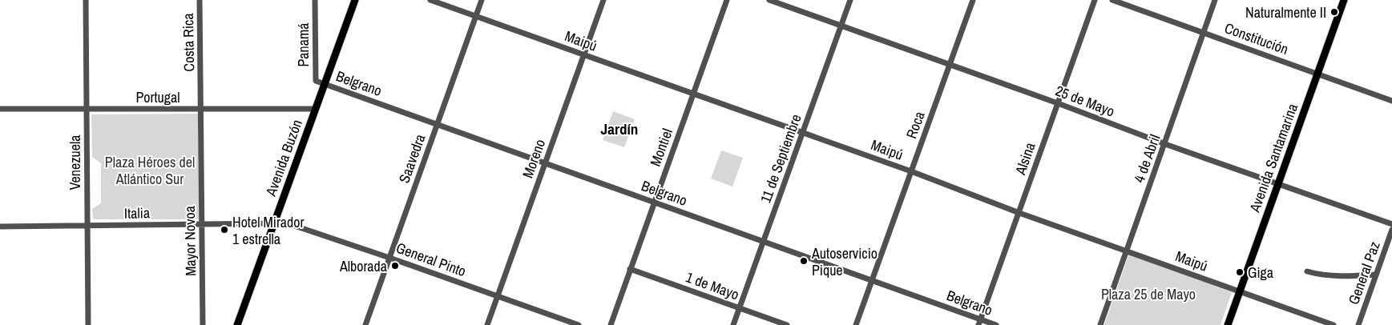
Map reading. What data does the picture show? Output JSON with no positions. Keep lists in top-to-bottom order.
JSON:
{
  "streets": {
    "main road": ["Avenida Buzón", "Avenida Santamarina"],
    "street": [
      "Constitución",
      "Maipú",
      "Costa Rica",
      "Panamá",
      "Belgrano",
      "Portugal",
      "25 de Mayo",
      "Roca",
      "Montiel",
      "Saavedra",
      "Moreno",
      "11 de Septiembre",
      "Alsina",
      "4 de Abril",
      "Venezuela",
      "Italia",
      "Mayor Novoa",
      "General Pinto",
      "General Paz",
      "1 de Mayo"
    ]
  },
  "crossings": [
    ["Constitución", "Avenida Santamarina"],
    ["Constitución", "4 de Abril"],
    ["Maipú", "Roca"],
    ["Maipú", "Montiel"],
    ["Maipú", "Avenida Santamarina"],
    ["Maipú", "Saavedra"],
    ["Maipú", "Moreno"],
    ["Maipú", "11 de Septiembre"],
    ["Maipú", "Alsina"],
    ["Maipú", "4 de Abril"],
    ["Costa Rica", "Portugal"],
    ["Costa Rica", "Mayor Novoa"],
    ["Panamá", "Belgrano"],
    ["Panamá", "Avenida Buzón"],
    ["Belgrano", "Roca"],
    ["Belgrano", "Montiel"],
    ["Belgrano", "Avenida Buzón"],
    ["Belgrano", "Saavedra"],
    ["Belgrano", "Moreno"],
    ["Belgrano", "11 de Septiembre"],
    ["Belgrano", "Alsina"],
    ["Portugal", "Avenida Buzón"],
    ["Portugal", "Venezuela"],
    ["Portugal", "Mayor Novoa"],
    ["25 de Mayo", "Roca"],
    ["25 de Mayo", "Avenida Santamarina"],
    ["25 de Mayo", "11 de Septiembre"],
    ["25 de Mayo", "Alsina"],
    ["25 de Mayo", "4 de Abril"],
    ["Montiel", "1 de Mayo"],
    ["Avenida Buzón", "Italia"],
    ["Avenida Buzón", "General Pinto"],
    ["Saavedra", "General Pinto"],
    ["Moreno", "General Pinto"],
    ["11 de Septiembre", "1 de Mayo"],
    ["Venezuela", "Italia"],
    ["Italia", "Mayor Novoa"],
    ["Italia", "General Pinto"]
  ],
  "districts": ["Jardín"],
  "parks": ["Plaza Héroes del Atlántico Sur", "Plaza 25 de Mayo"],
  "places": [
    "Naturalmente II",
    "Hotel Mirador 1 estrella",
    "Autoservicio Pique",
    "Alborada",
    "Giga"
  ]
}
